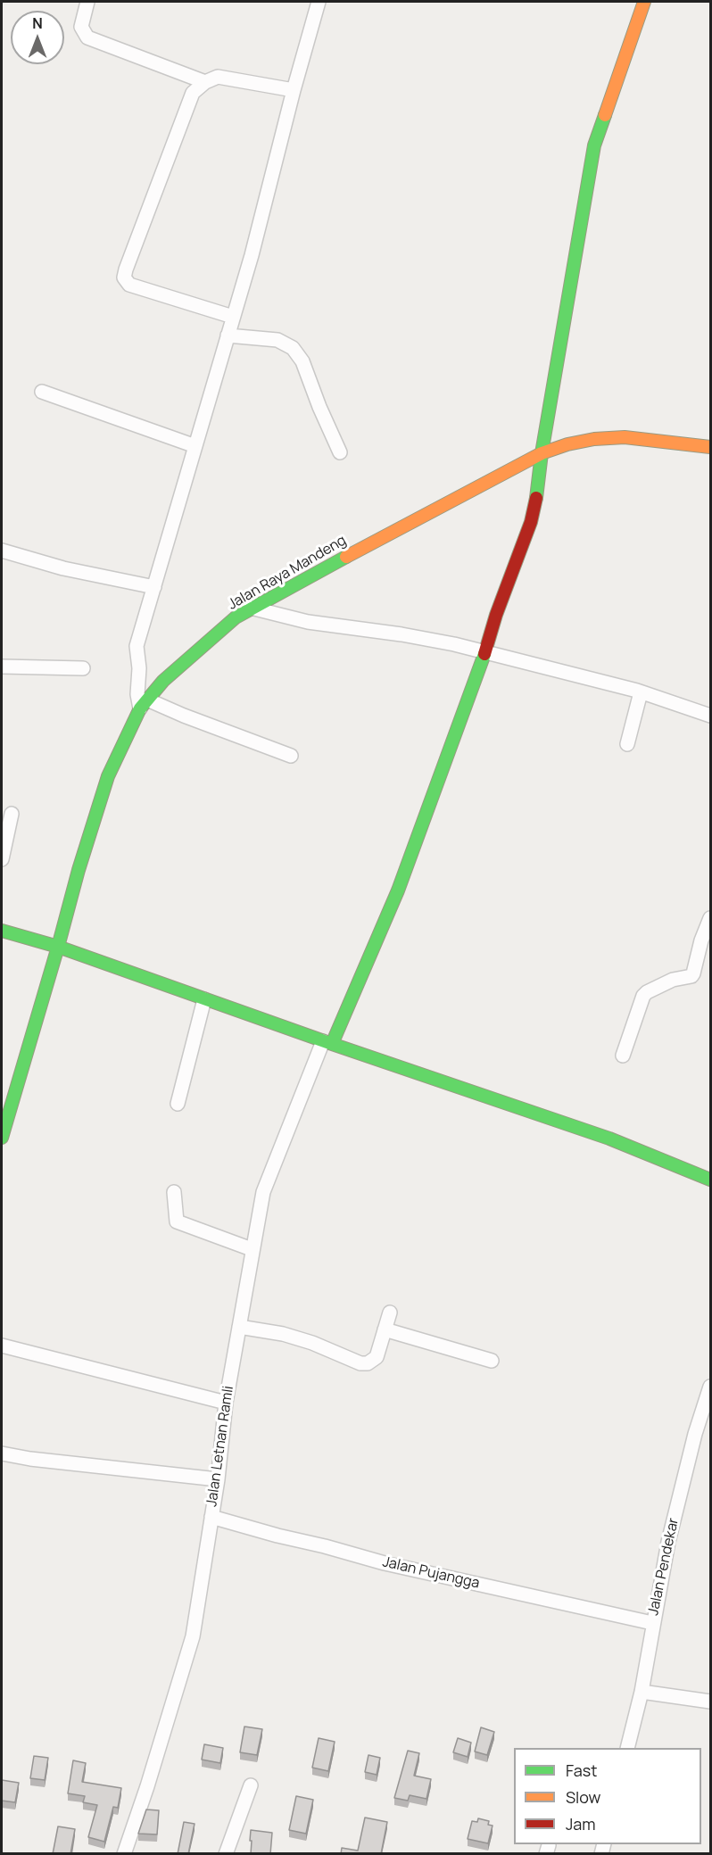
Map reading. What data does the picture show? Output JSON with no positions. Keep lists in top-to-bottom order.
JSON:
{
  "streets": {
    "main road": ["Jalan Raya Mandeng"],
    "street": ["Jalan Letnan Ramli", "Jalan Pendekar", "Jalan Pujangga"]
  },
  "crossings": [
    ["Jalan Letnan Ramli", "Jalan Pujangga"],
    ["Jalan Pendekar", "Jalan Pujangga"]
  ],
  "legend": ["Fast", "Slow", "Jam"],
  "north": "top"
}
